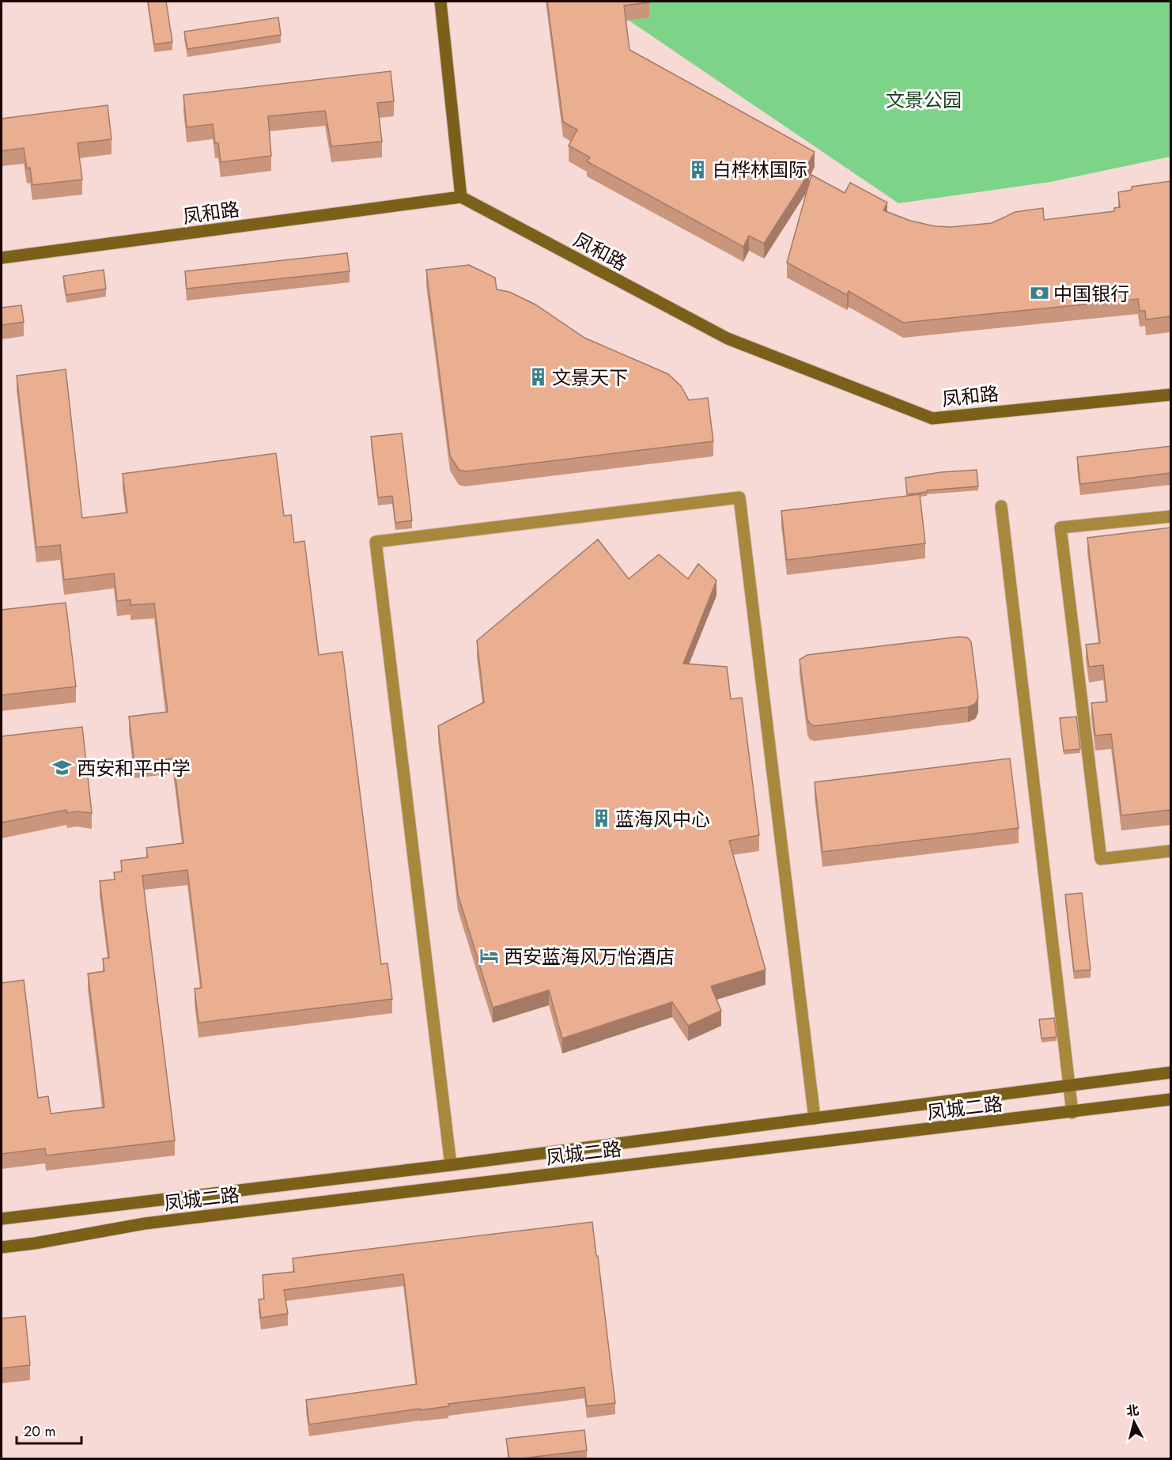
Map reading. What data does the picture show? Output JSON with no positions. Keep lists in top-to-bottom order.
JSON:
{
  "streets": {
    "main road": ["凤和路", "凤城二路"]
  },
  "parks": ["文景公园"],
  "places": {
    "building": ["白桦林国际", "文景天下", "蓝海风中心"],
    "bank": ["中国银行"],
    "school or university": ["西安和平中学"],
    "hotel": ["西安蓝海风万怡酒店"]
  },
  "scale_bar": "20 m",
  "north": "top"
}
